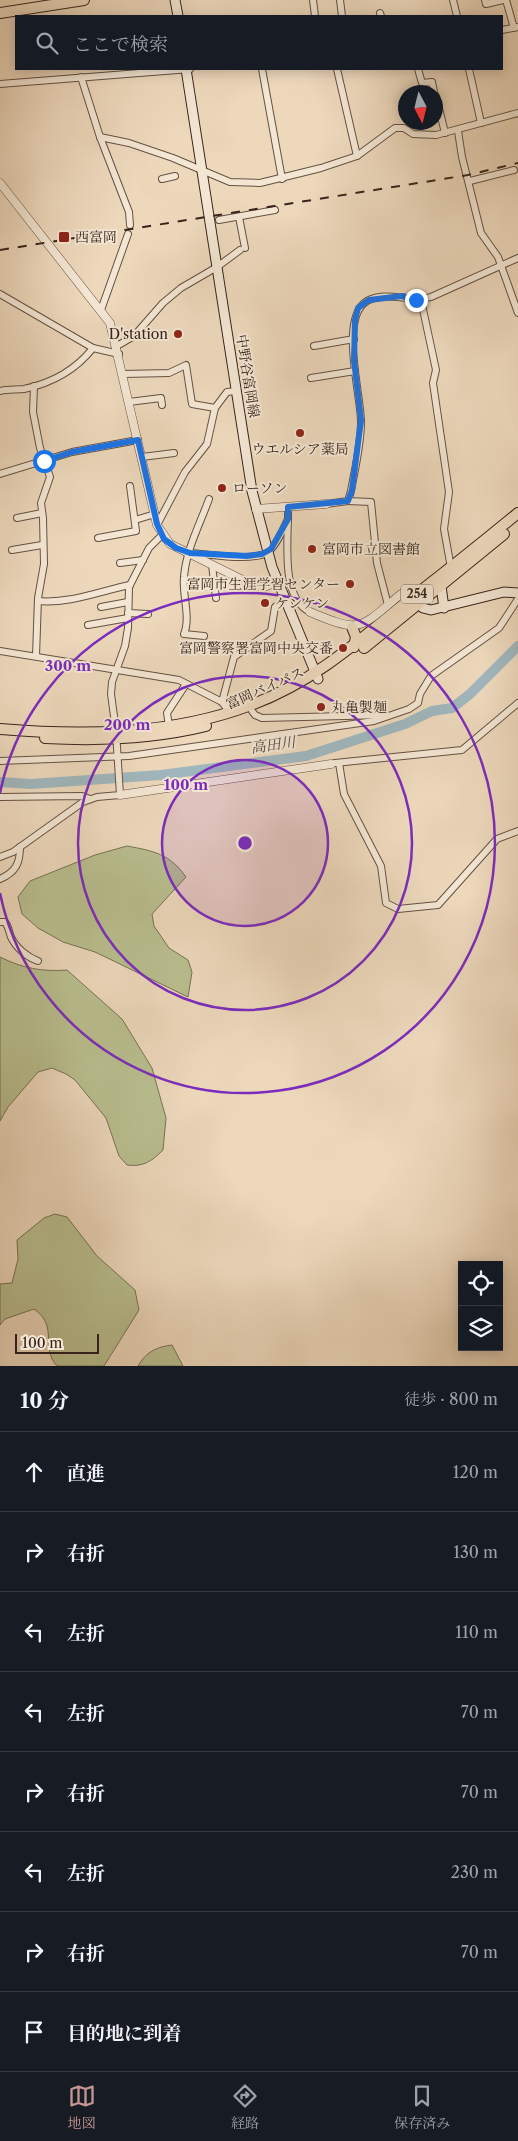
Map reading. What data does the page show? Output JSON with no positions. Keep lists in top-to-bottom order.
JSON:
{
  "streets": {
    "highway": ["254", "富岡バイパス"],
    "main road": ["中野谷富岡線"]
  },
  "crossings": [
    ["中野谷富岡線", "富岡バイパス"]
  ],
  "water": ["高田川"],
  "places": {
    "transit": ["西富岡"],
    "other": [
      "D'station",
      "ウエルシア薬局",
      "ローソン",
      "富岡市立図書館",
      "富岡市生涯学習センター",
      "ケンケン",
      "富岡警察署富岡中央交番",
      "丸亀製麺"
    ]
  },
  "scale_bar": "100 m",
  "north": "bottom",
  "page": {
    "search": "ここで検索",
    "scale": "100 m",
    "heading": ["10 分", "徒歩 · 800 m"],
    "list": [
      ["直進", "120 m"],
      ["右折", "130 m"],
      ["左折", "110 m"],
      ["左折", "70 m"],
      ["右折", "70 m"],
      ["左折", "230 m"],
      ["右折", "70 m"],
      "目的地に到着"
    ],
    "nav": ["地図", "経路", "保存済み"]
  },
  "rings": ["300 m", "200 m", "100 m"]
}
